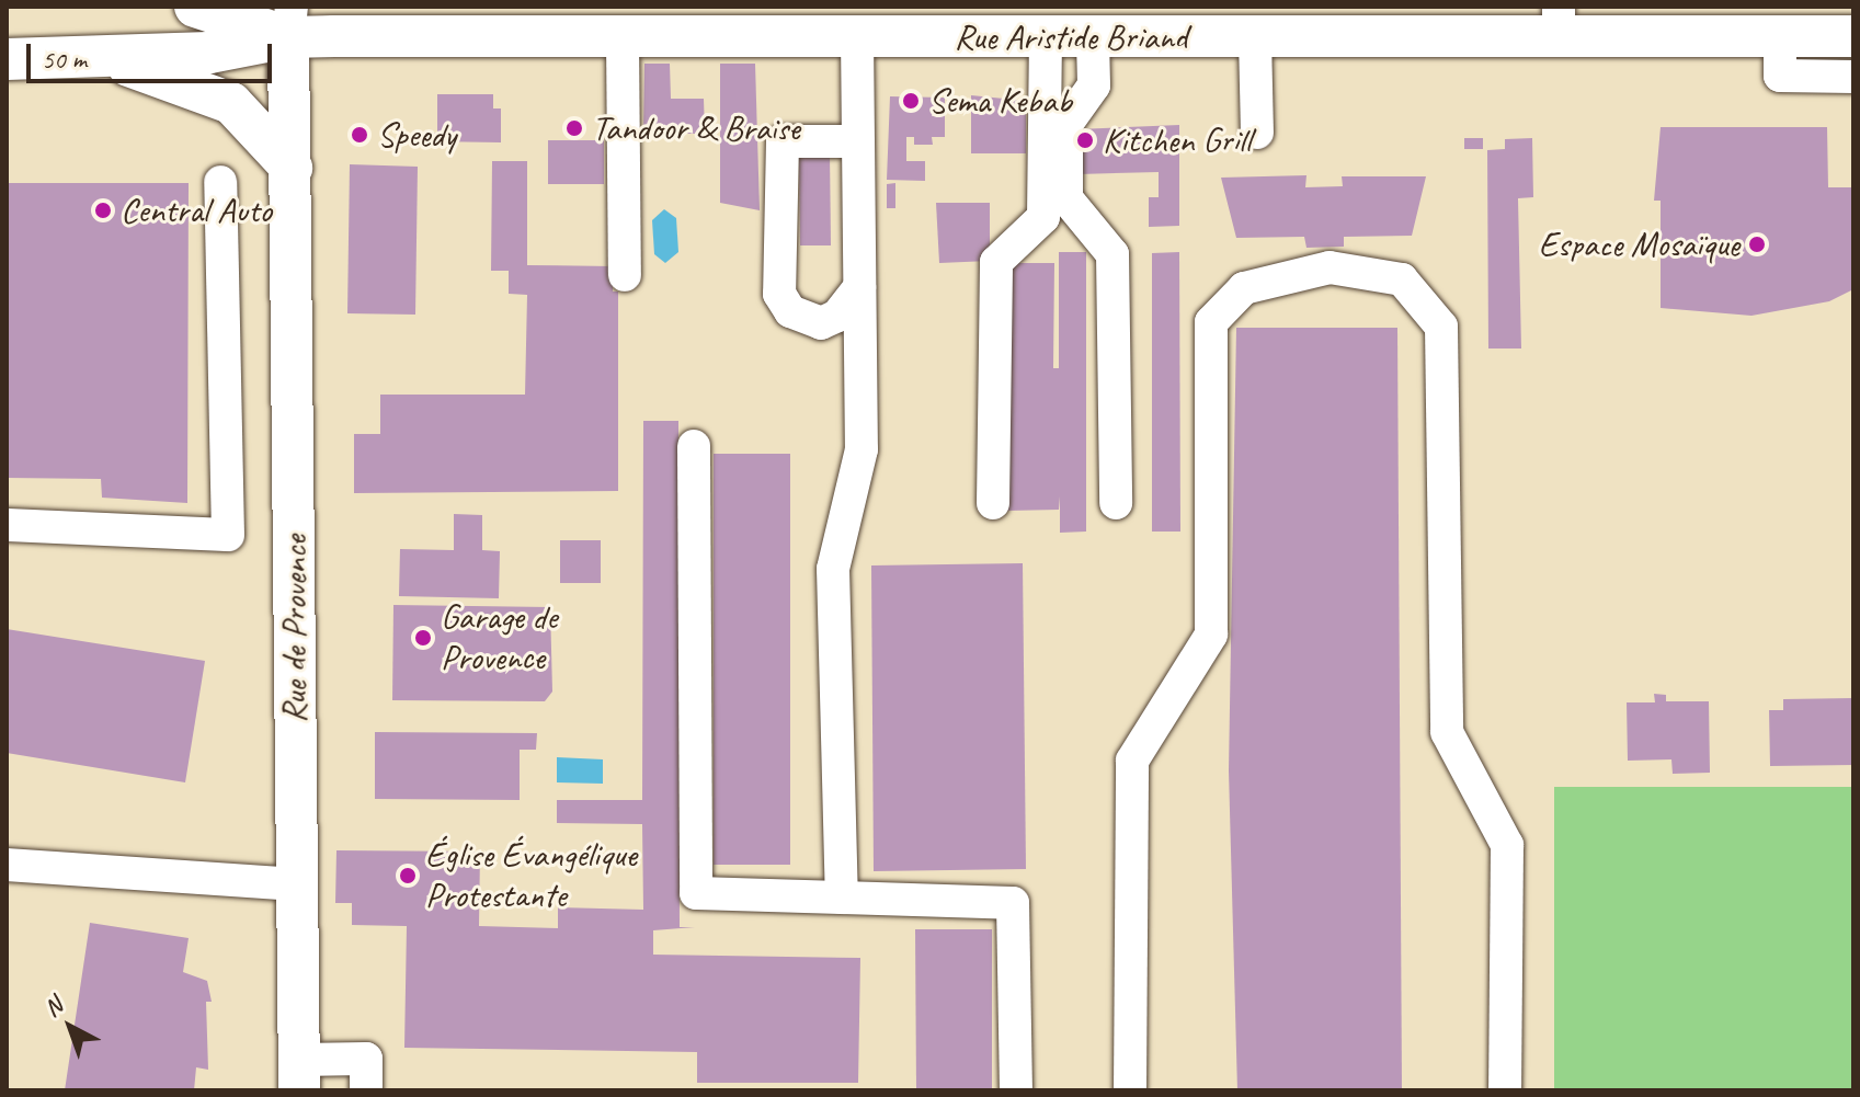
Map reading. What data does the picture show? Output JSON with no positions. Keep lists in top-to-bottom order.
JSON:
{
  "streets": {
    "main road": ["Rue Aristide Briand", "Rue de Provence"]
  },
  "crossings": [
    ["Rue Aristide Briand", "Rue de Provence"]
  ],
  "places": [
    "Sema Kebab",
    "Tandoor & Braise",
    "Speedy",
    "Kitchen Grill",
    "Central Auto",
    "Espace Mosaïque",
    "Garage de Provence",
    "Église Évangélique Protestante"
  ],
  "scale_bar": "50 m",
  "north": "top left"
}
